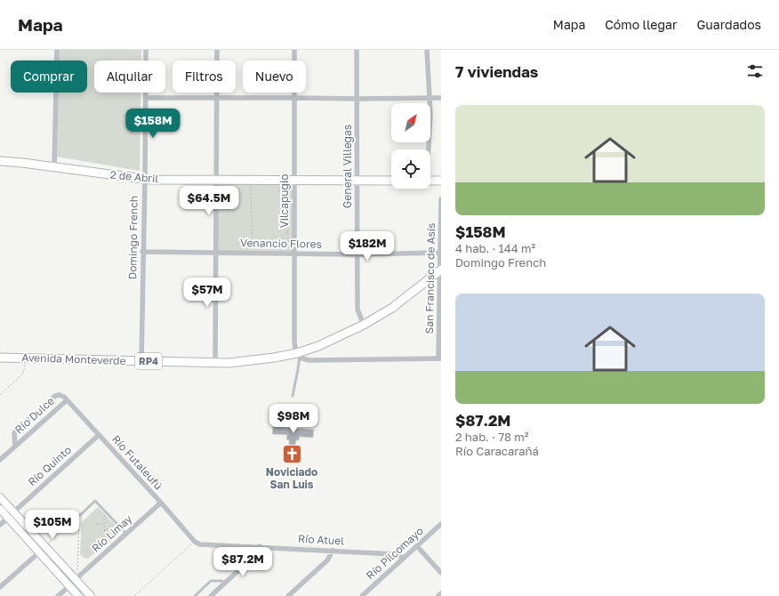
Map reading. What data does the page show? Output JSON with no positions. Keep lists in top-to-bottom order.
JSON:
{
  "streets": {
    "main road": ["2 de Abril", "Avenida Monteverde", "RP4"],
    "street": [
      "General Villegas",
      "Vilcapugio",
      "Domingo French",
      "Venancio Flores",
      "San Francisco de Asís",
      "Río Dulce",
      "Río Futaleufú",
      "Río Quinto",
      "Río Limay",
      "Río Atuel",
      "Río Pilcomayo"
    ]
  },
  "crossings": [
    ["General Villegas", "2 de Abril"],
    ["General Villegas", "Venancio Flores"],
    ["General Villegas", "RP4"],
    ["2 de Abril", "Vilcapugio"],
    ["2 de Abril", "Domingo French"],
    ["Vilcapugio", "Venancio Flores"],
    ["Vilcapugio", "Avenida Monteverde"],
    ["Vilcapugio", "RP4"],
    ["Domingo French", "Venancio Flores"],
    ["Domingo French", "Avenida Monteverde"],
    ["Venancio Flores", "San Francisco de Asís"],
    ["San Francisco de Asís", "RP4"],
    ["Avenida Monteverde", "RP4"],
    ["Río Dulce", "Río Futaleufú"],
    ["Río Futaleufú", "Río Quinto"],
    ["Río Futaleufú", "Río Limay"],
    ["Río Futaleufú", "Río Atuel"],
    ["Río Atuel", "Río Pilcomayo"]
  ],
  "places": {
    "church": ["Noviciado San Luis"]
  },
  "north": "top right",
  "page": {
    "header": "Mapa",
    "nav": ["Mapa", "Cómo llegar", "Guardados"],
    "heading": "7 viviendas",
    "chip": [
      "Comprar",
      "Alquilar",
      "Filtros",
      "Nuevo"
    ],
    "list": [
      {
        "name": "$158M",
        "note": "4 hab. · 144 m² · Domingo French"
      },
      {
        "name": "$87.2M",
        "note": "2 hab. · 78 m² · Río Caracarañá"
      }
    ],
    "price": [
      "$158M",
      "$64.5M",
      "$182M",
      "$57M",
      "$98M",
      "$105M",
      "$87.2M"
    ]
  }
}
